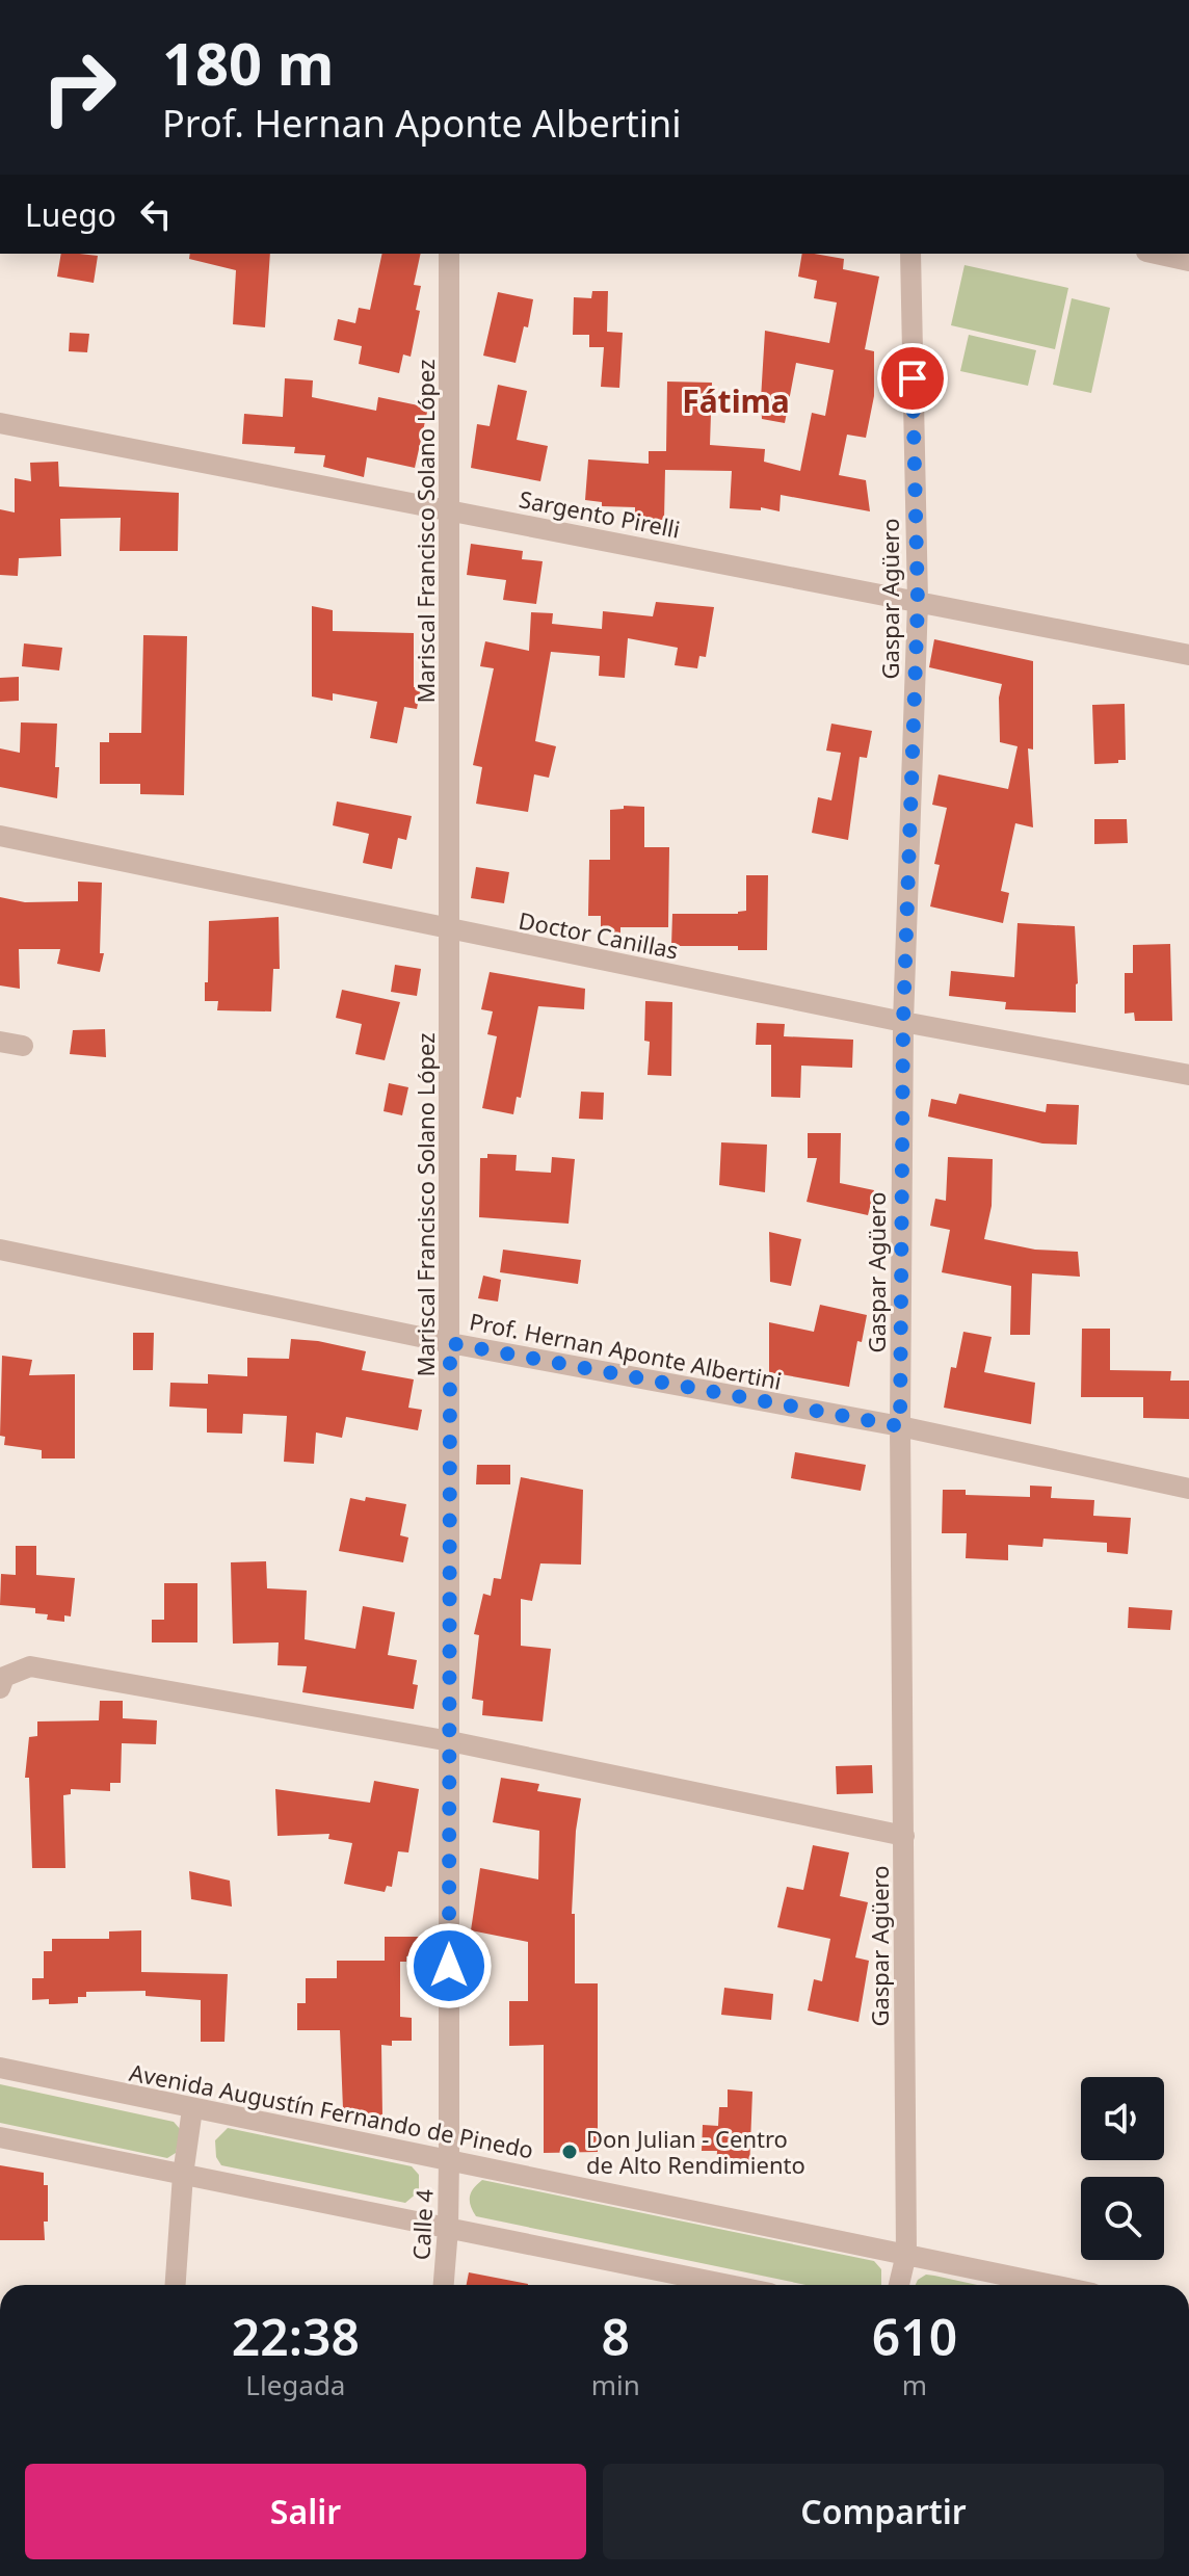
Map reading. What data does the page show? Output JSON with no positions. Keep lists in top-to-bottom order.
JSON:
{
  "streets": {
    "street": [
      "Sargento Pirelli",
      "Mariscal Francisco Solano López",
      "Gaspar Agüero",
      "Doctor Canillas",
      "Prof. Hernan Aponte Albertini",
      "Avenida Augustín Fernando de Pinedo",
      "Calle 4"
    ]
  },
  "crossings": [
    ["Sargento Pirelli", "Mariscal Francisco Solano López"],
    ["Sargento Pirelli", "Gaspar Agüero"],
    ["Mariscal Francisco Solano López", "Doctor Canillas"],
    ["Mariscal Francisco Solano López", "Prof. Hernan Aponte Albertini"],
    ["Mariscal Francisco Solano López", "Avenida Augustín Fernando de Pinedo"],
    ["Mariscal Francisco Solano López", "Calle 4"],
    ["Gaspar Agüero", "Doctor Canillas"],
    ["Gaspar Agüero", "Prof. Hernan Aponte Albertini"],
    ["Gaspar Agüero", "Avenida Augustín Fernando de Pinedo"],
    ["Avenida Augustín Fernando de Pinedo", "Calle 4"]
  ],
  "districts": ["Fátima"],
  "places": ["Don Julian - Centro de Alto Rendimiento"],
  "page": {
    "turn": ["180 m", "Prof. Hernan Aponte Albertini"],
    "then": "Luego",
    "eta": [
      "22:38",
      "Llegada",
      "8",
      "min",
      "610",
      "m"
    ],
    "buttons": ["Salir", "Compartir"]
  }
}
